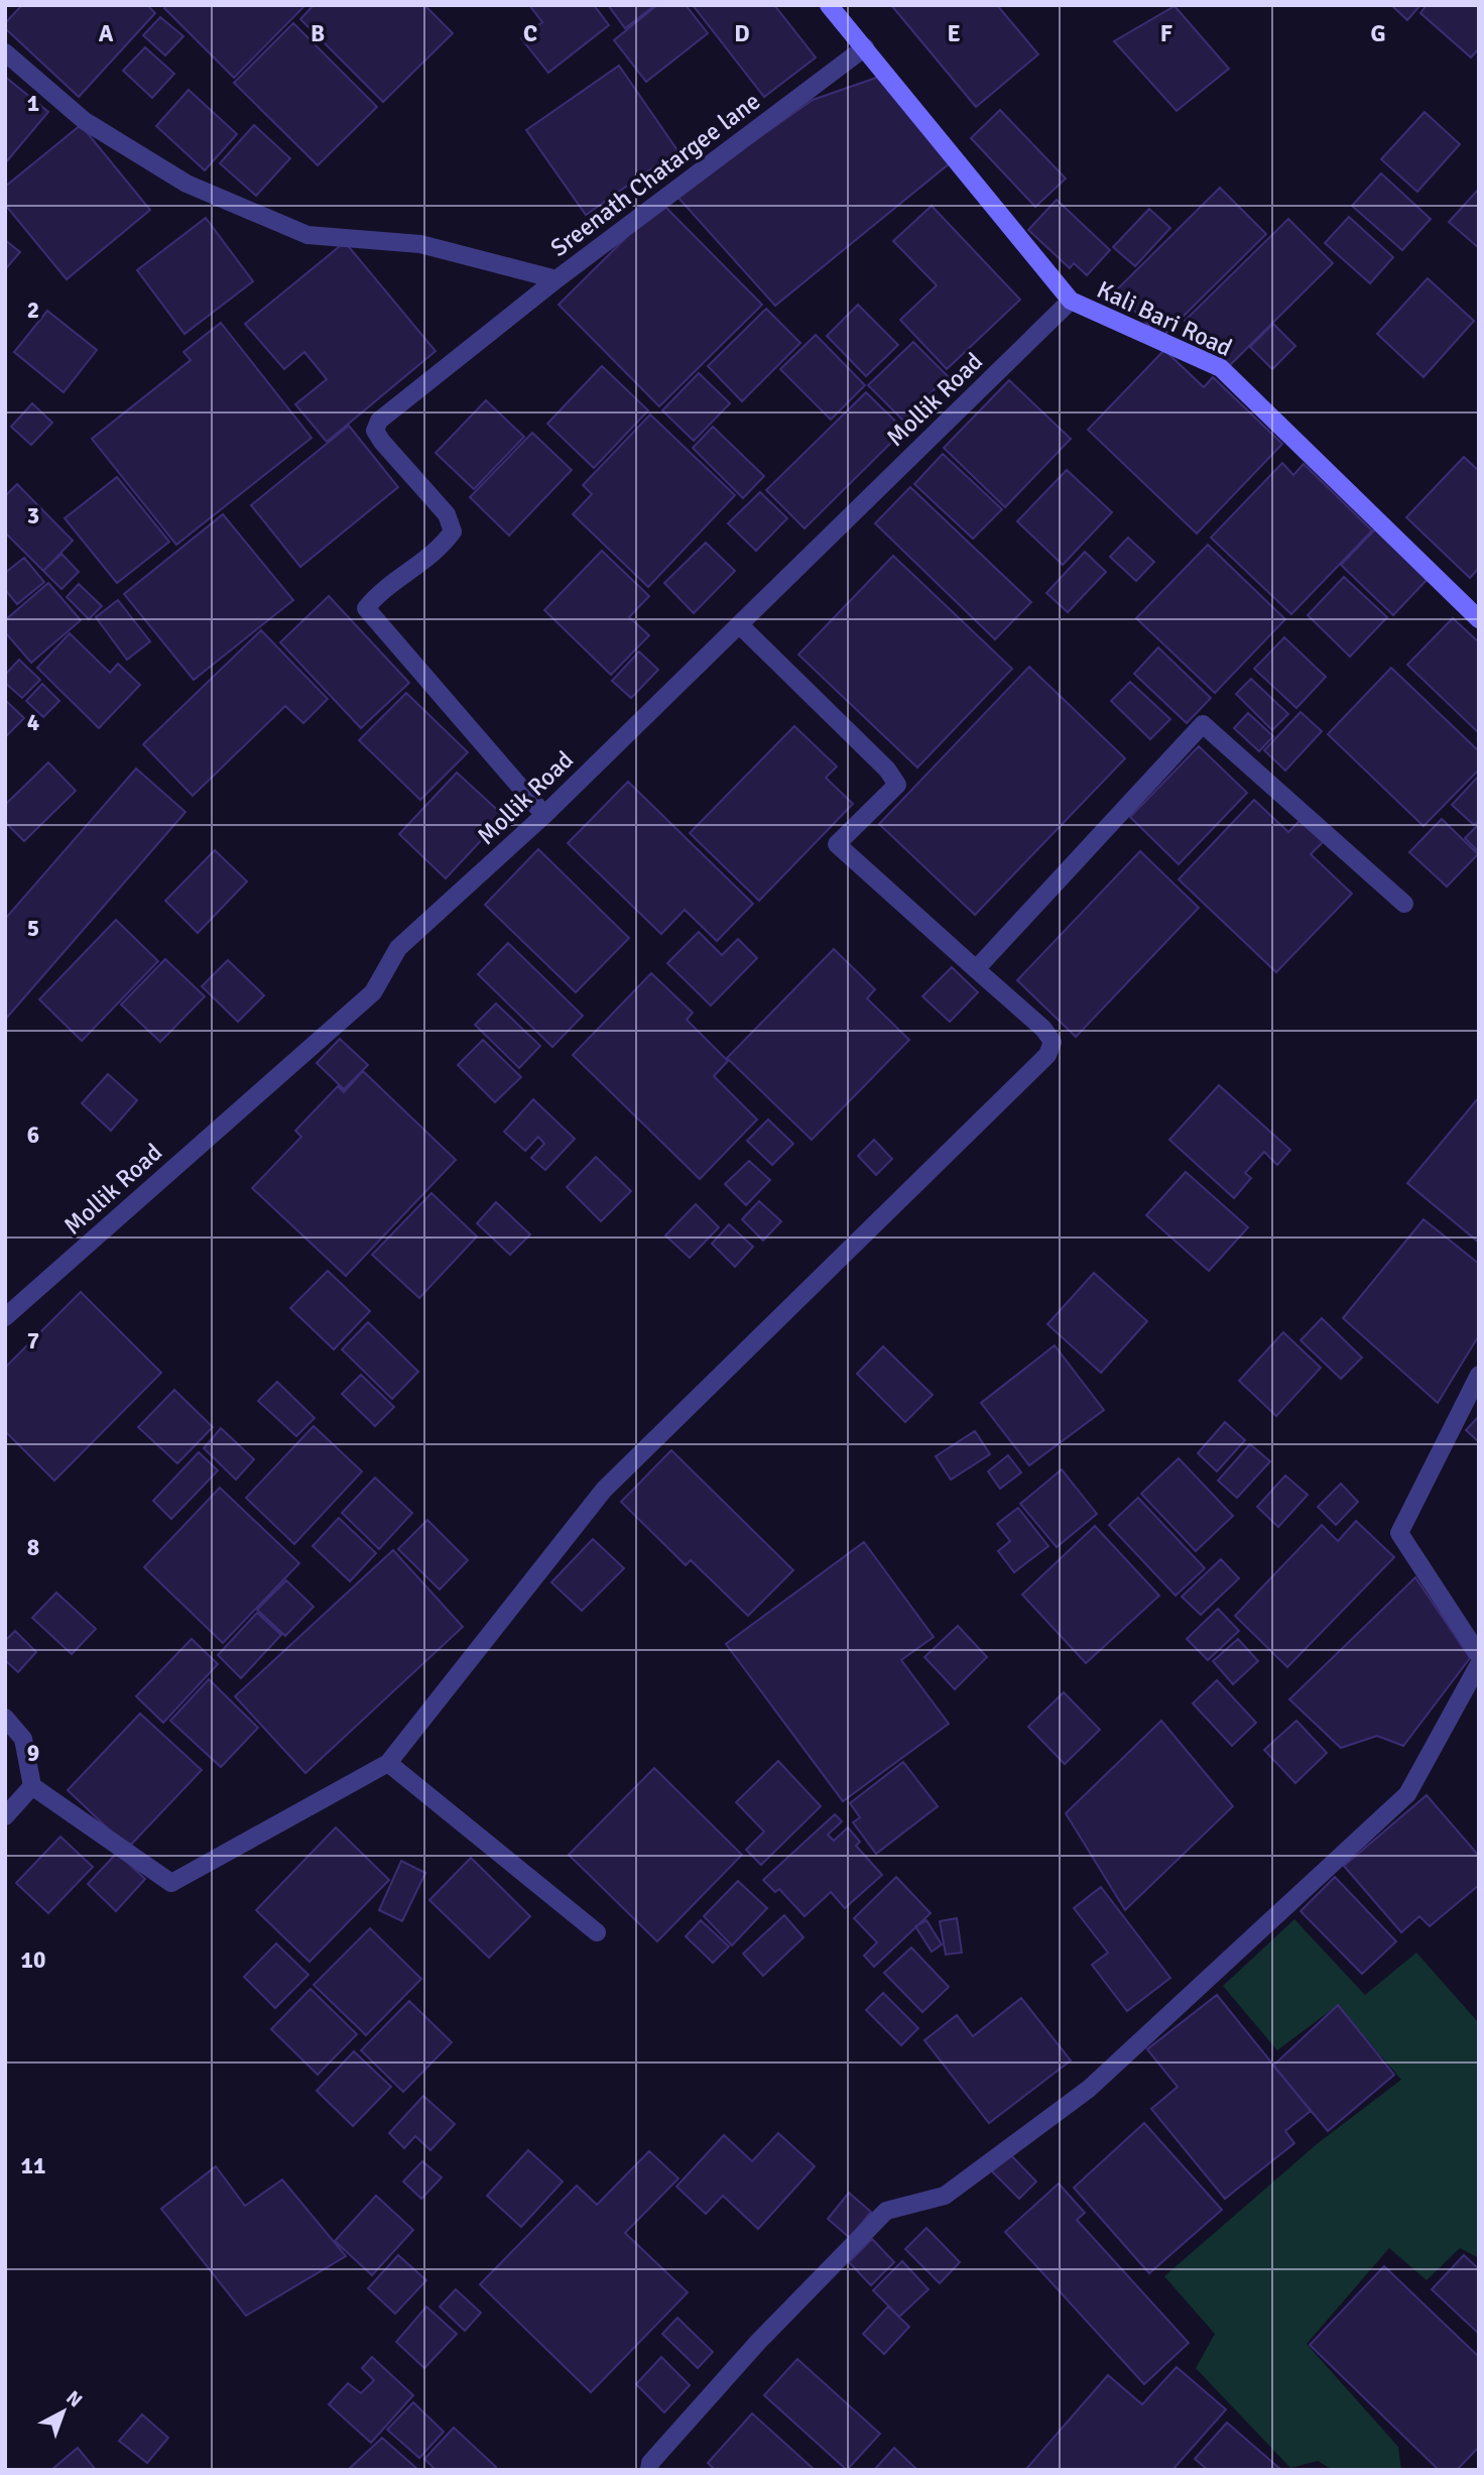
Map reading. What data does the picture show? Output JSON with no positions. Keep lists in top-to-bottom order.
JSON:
{
  "streets": {
    "street": ["Sreenath Chatargee lane", "Kali Bari Road", "Mollik Road"]
  },
  "crossings": [
    ["Sreenath Chatargee lane", "Kali Bari Road"],
    ["Kali Bari Road", "Mollik Road"]
  ],
  "north": "top right",
  "grid": {
    "columns": [
      "A",
      "B",
      "C",
      "D",
      "E",
      "F",
      "G"
    ],
    "rows": [
      "1",
      "2",
      "3",
      "4",
      "5",
      "6",
      "7",
      "8",
      "9",
      "10",
      "11"
    ]
  }
}
